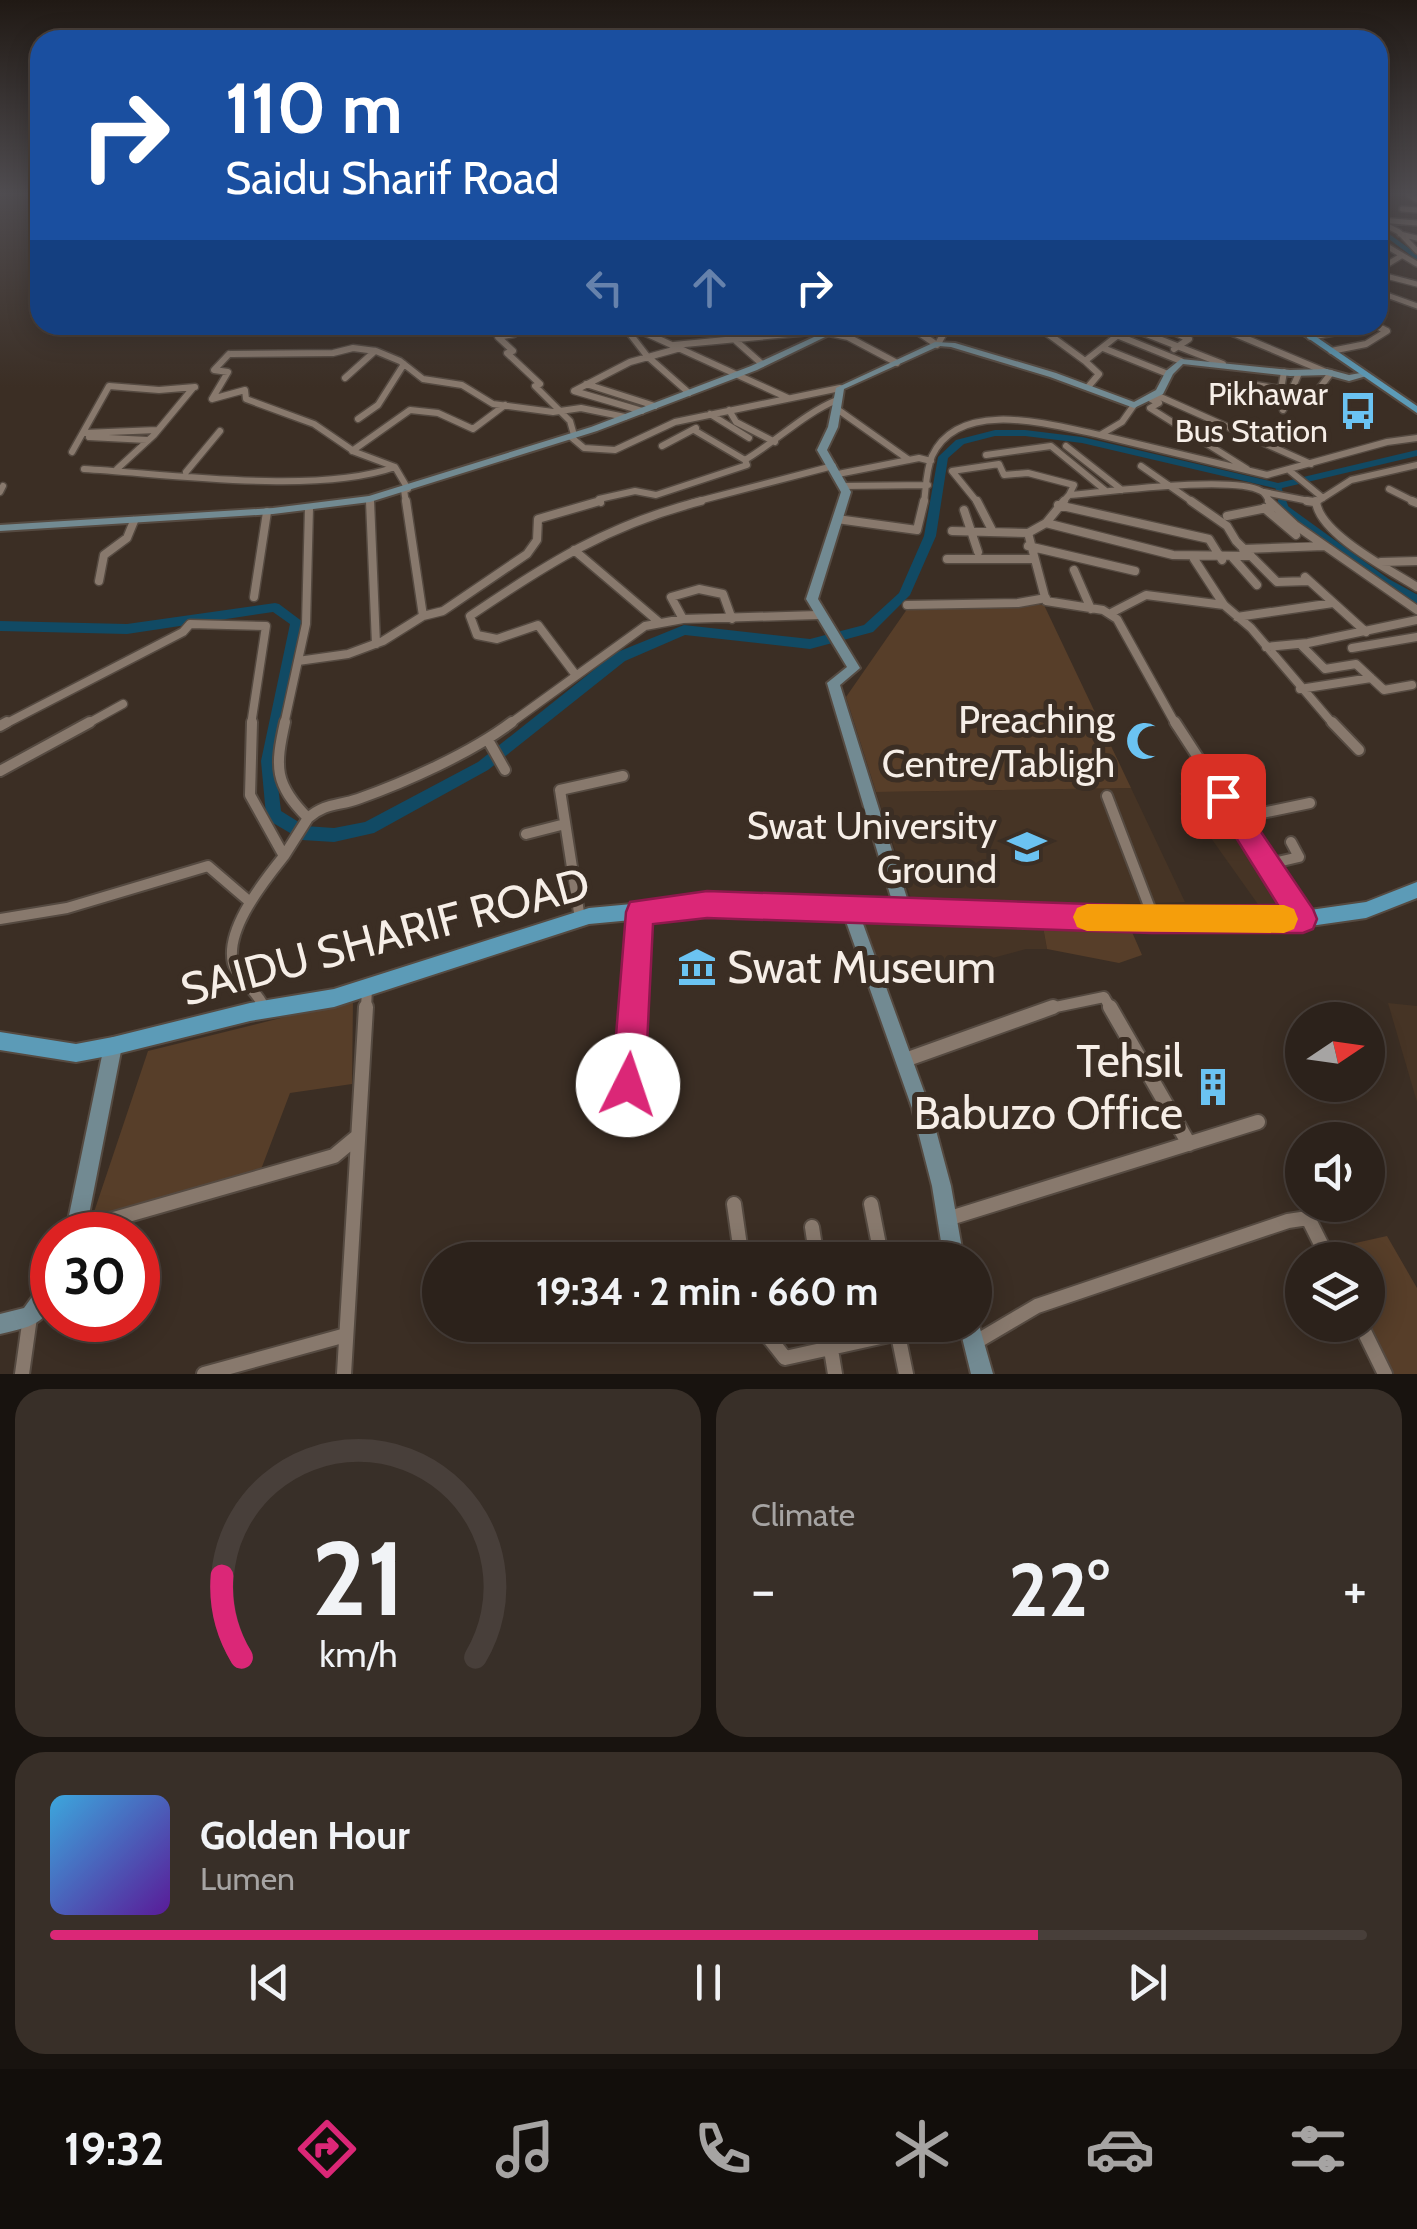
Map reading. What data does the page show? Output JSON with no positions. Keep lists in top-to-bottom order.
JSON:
{
  "streets": {
    "main road": ["SAIDU SHARIF ROAD"]
  },
  "places": {
    "bus stop": ["Pikhawar Bus Station"],
    "mosque": ["Preaching Centre/Tabligh"],
    "school or university": ["Swat University Ground"],
    "museum": ["Swat Museum"],
    "building": ["Tehsil Babuzo Office"]
  },
  "north": "right",
  "page": {
    "turn": ["110 m", "Saidu Sharif Road"],
    "limit": "30",
    "trip": "19:34 · 2 min · 660 m",
    "tile": "Climate",
    "heat": ["−", "22°", "+"],
    "song": ["Golden Hour", "Lumen"],
    "tabs": "19:32",
    "gauge": ["21", "km/h"]
  }
}
